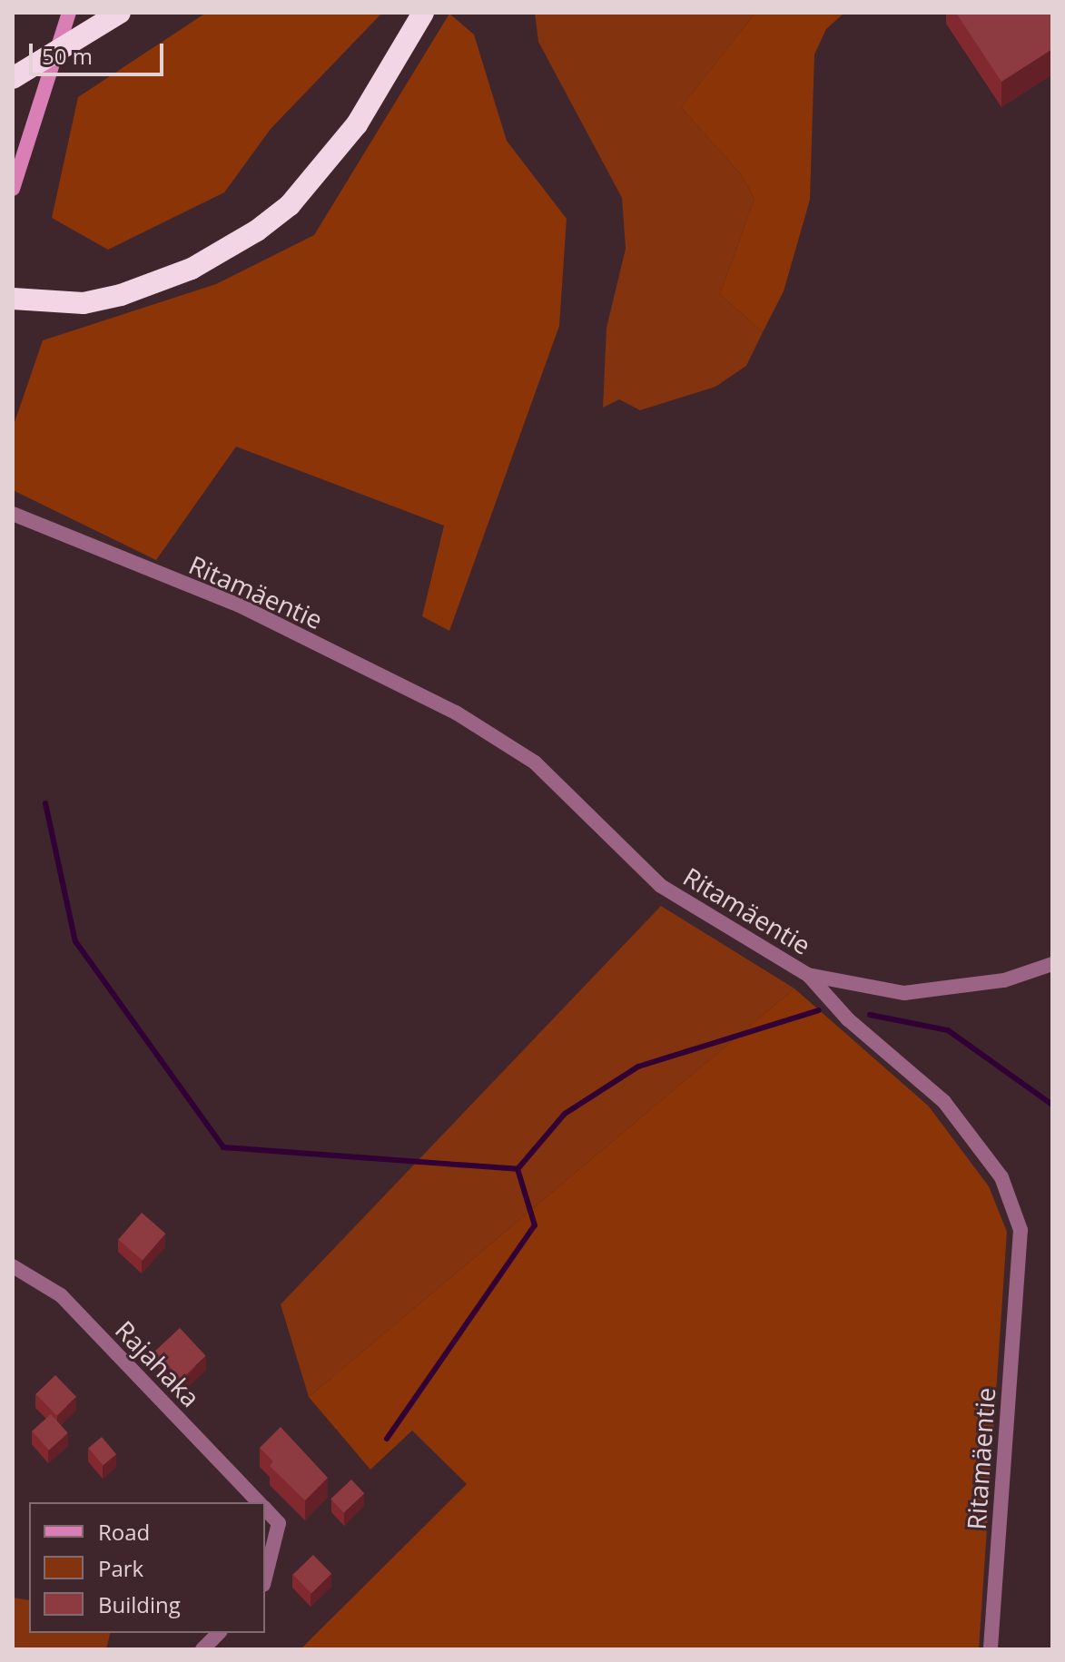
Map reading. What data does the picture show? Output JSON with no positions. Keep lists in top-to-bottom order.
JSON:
{
  "streets": {
    "street": ["Ritamäentie", "Rajahaka"]
  },
  "legend": ["Road", "Park", "Building"],
  "scale_bar": "50 m"
}
